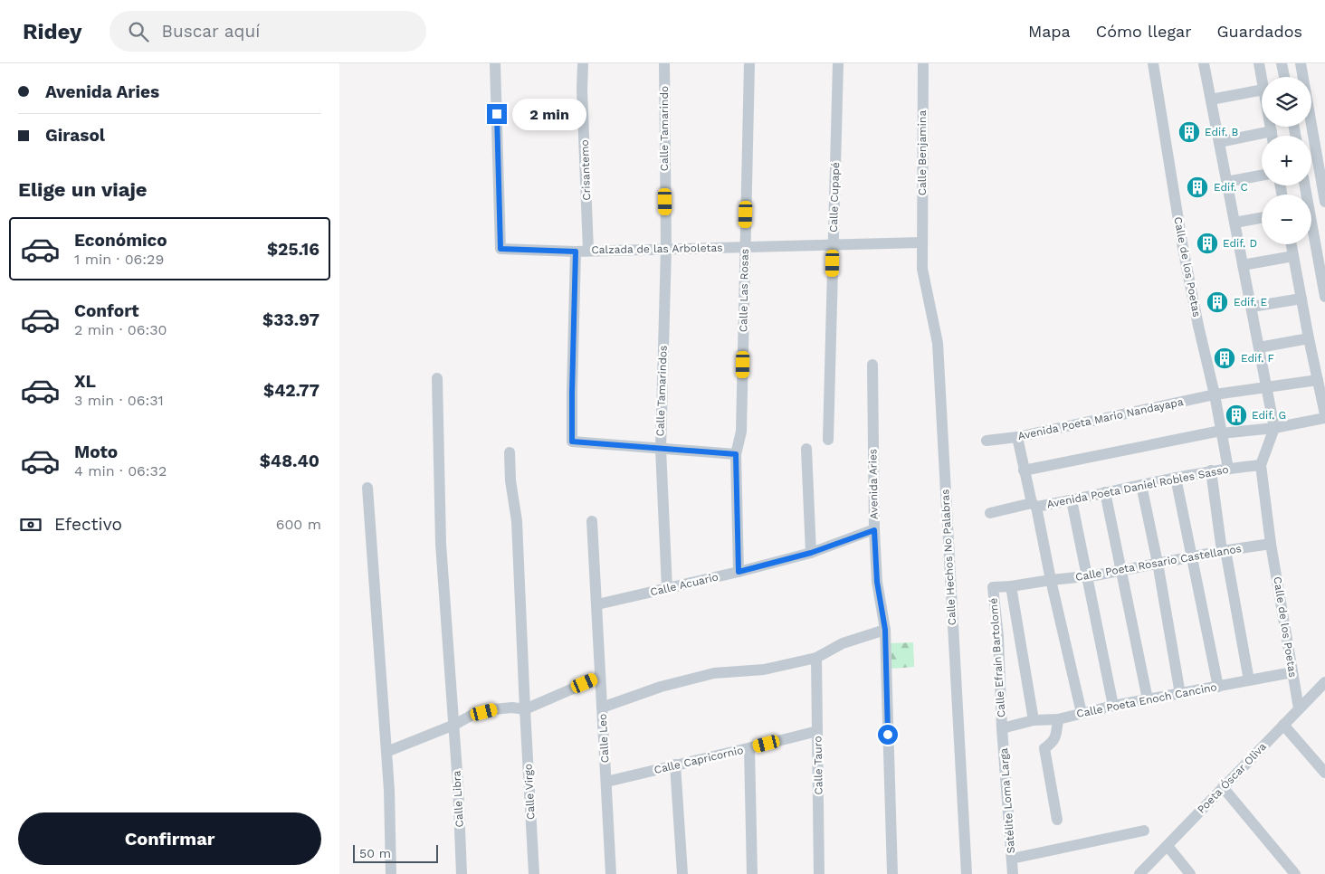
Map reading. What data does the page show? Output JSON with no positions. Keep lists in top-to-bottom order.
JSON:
{
  "streets": {
    "street": [
      "Calle Tamarindo",
      "Calle Benjamina",
      "Crisantemo",
      "Calle Cupapé",
      "Calzada de las Arboletas",
      "Calle de los Poetas",
      "Calle Las Rosas",
      "Calle Tamarindos",
      "Avenida Poeta Mario Nandayapa",
      "Avenida Aries",
      "Avenida Poeta Daniel Robles Sasso",
      "Calle Hechos No Palabras",
      "Calle Poeta Rosario Castellanos",
      "Calle Acuario",
      "Calle Efraín Bartolomé",
      "Calle Poeta Enoch Cancino",
      "Calle Leo",
      "Calle Capricornio",
      "Calle Tauro",
      "Poeta Óscar Oliva",
      "Calle Virgo",
      "Calle Libra",
      "Satélite Loma Larga"
    ]
  },
  "crossings": [
    ["Calle Tamarindo", "Calzada de las Arboletas"],
    ["Calle Tamarindo", "Calle Tamarindos"],
    ["Calle Benjamina", "Calzada de las Arboletas"],
    ["Calle Benjamina", "Calle Hechos No Palabras"],
    ["Crisantemo", "Calzada de las Arboletas"],
    ["Calle Cupapé", "Calzada de las Arboletas"],
    ["Calzada de las Arboletas", "Calle Las Rosas"],
    ["Calzada de las Arboletas", "Calle Tamarindos"],
    ["Calzada de las Arboletas", "Calle Hechos No Palabras"],
    ["Calle de los Poetas", "Avenida Poeta Mario Nandayapa"],
    ["Calle de los Poetas", "Avenida Poeta Daniel Robles Sasso"],
    ["Calle de los Poetas", "Calle Poeta Rosario Castellanos"],
    ["Calle de los Poetas", "Calle Poeta Enoch Cancino"],
    ["Calle de los Poetas", "Poeta Óscar Oliva"],
    ["Calle Las Rosas", "Calle Acuario"],
    ["Calle Tamarindos", "Calle Acuario"],
    ["Avenida Aries", "Calle Acuario"],
    ["Calle Poeta Rosario Castellanos", "Calle Efraín Bartolomé"],
    ["Calle Acuario", "Calle Leo"],
    ["Calle Efraín Bartolomé", "Calle Poeta Enoch Cancino"],
    ["Calle Efraín Bartolomé", "Satélite Loma Larga"],
    ["Calle Poeta Enoch Cancino", "Satélite Loma Larga"],
    ["Calle Leo", "Calle Capricornio"],
    ["Calle Capricornio", "Calle Tauro"]
  ],
  "places": {
    "building": [
      "Edif. B",
      "Edif. C",
      "Edif. D",
      "Edif. E",
      "Edif. F",
      "Edif. G"
    ]
  },
  "scale_bar": "50 m",
  "page": {
    "header": "Ridey",
    "search": "Buscar aquí",
    "nav": ["Mapa", "Cómo llegar", "Guardados"],
    "banner": ["Avenida Aries", "Girasol"],
    "map_buttons": ["+", "−"],
    "bubble": "2 min",
    "heading": "Elige un viaje",
    "list": [
      {
        "name": "Económico",
        "note": "1 min · 06:29",
        "value": "$25.16"
      },
      {
        "name": "Confort",
        "note": "2 min · 06:30",
        "value": "$33.97"
      },
      {
        "name": "XL",
        "note": "3 min · 06:31",
        "value": "$42.77"
      },
      {
        "name": "Moto",
        "note": "4 min · 06:32",
        "value": "$48.40"
      }
    ],
    "pay": ["Efectivo", "600 m"],
    "buttons": "Confirmar",
    "scale": "50 m"
  }
}
